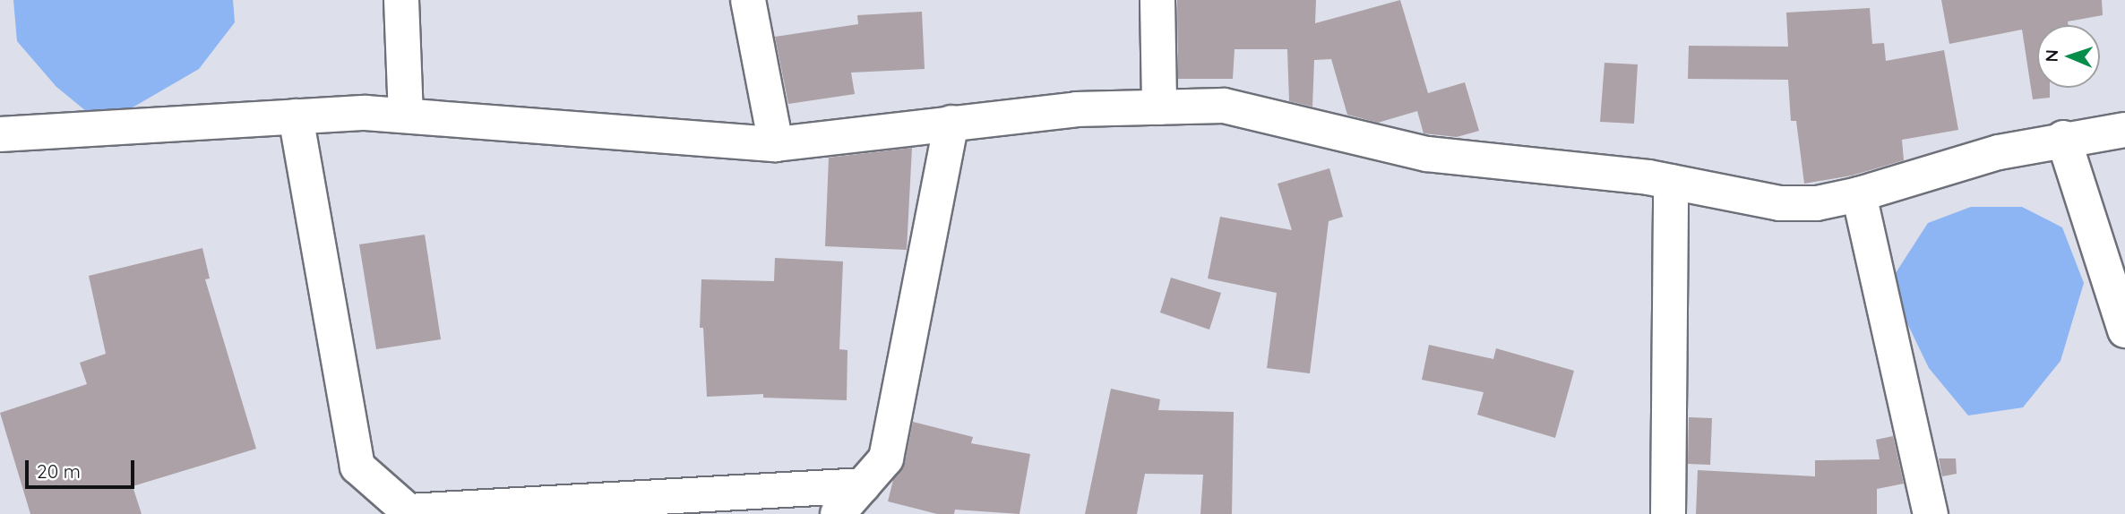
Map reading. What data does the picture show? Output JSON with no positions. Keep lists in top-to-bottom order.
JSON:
{
  "scale_bar": "20 m",
  "north": "left"
}
